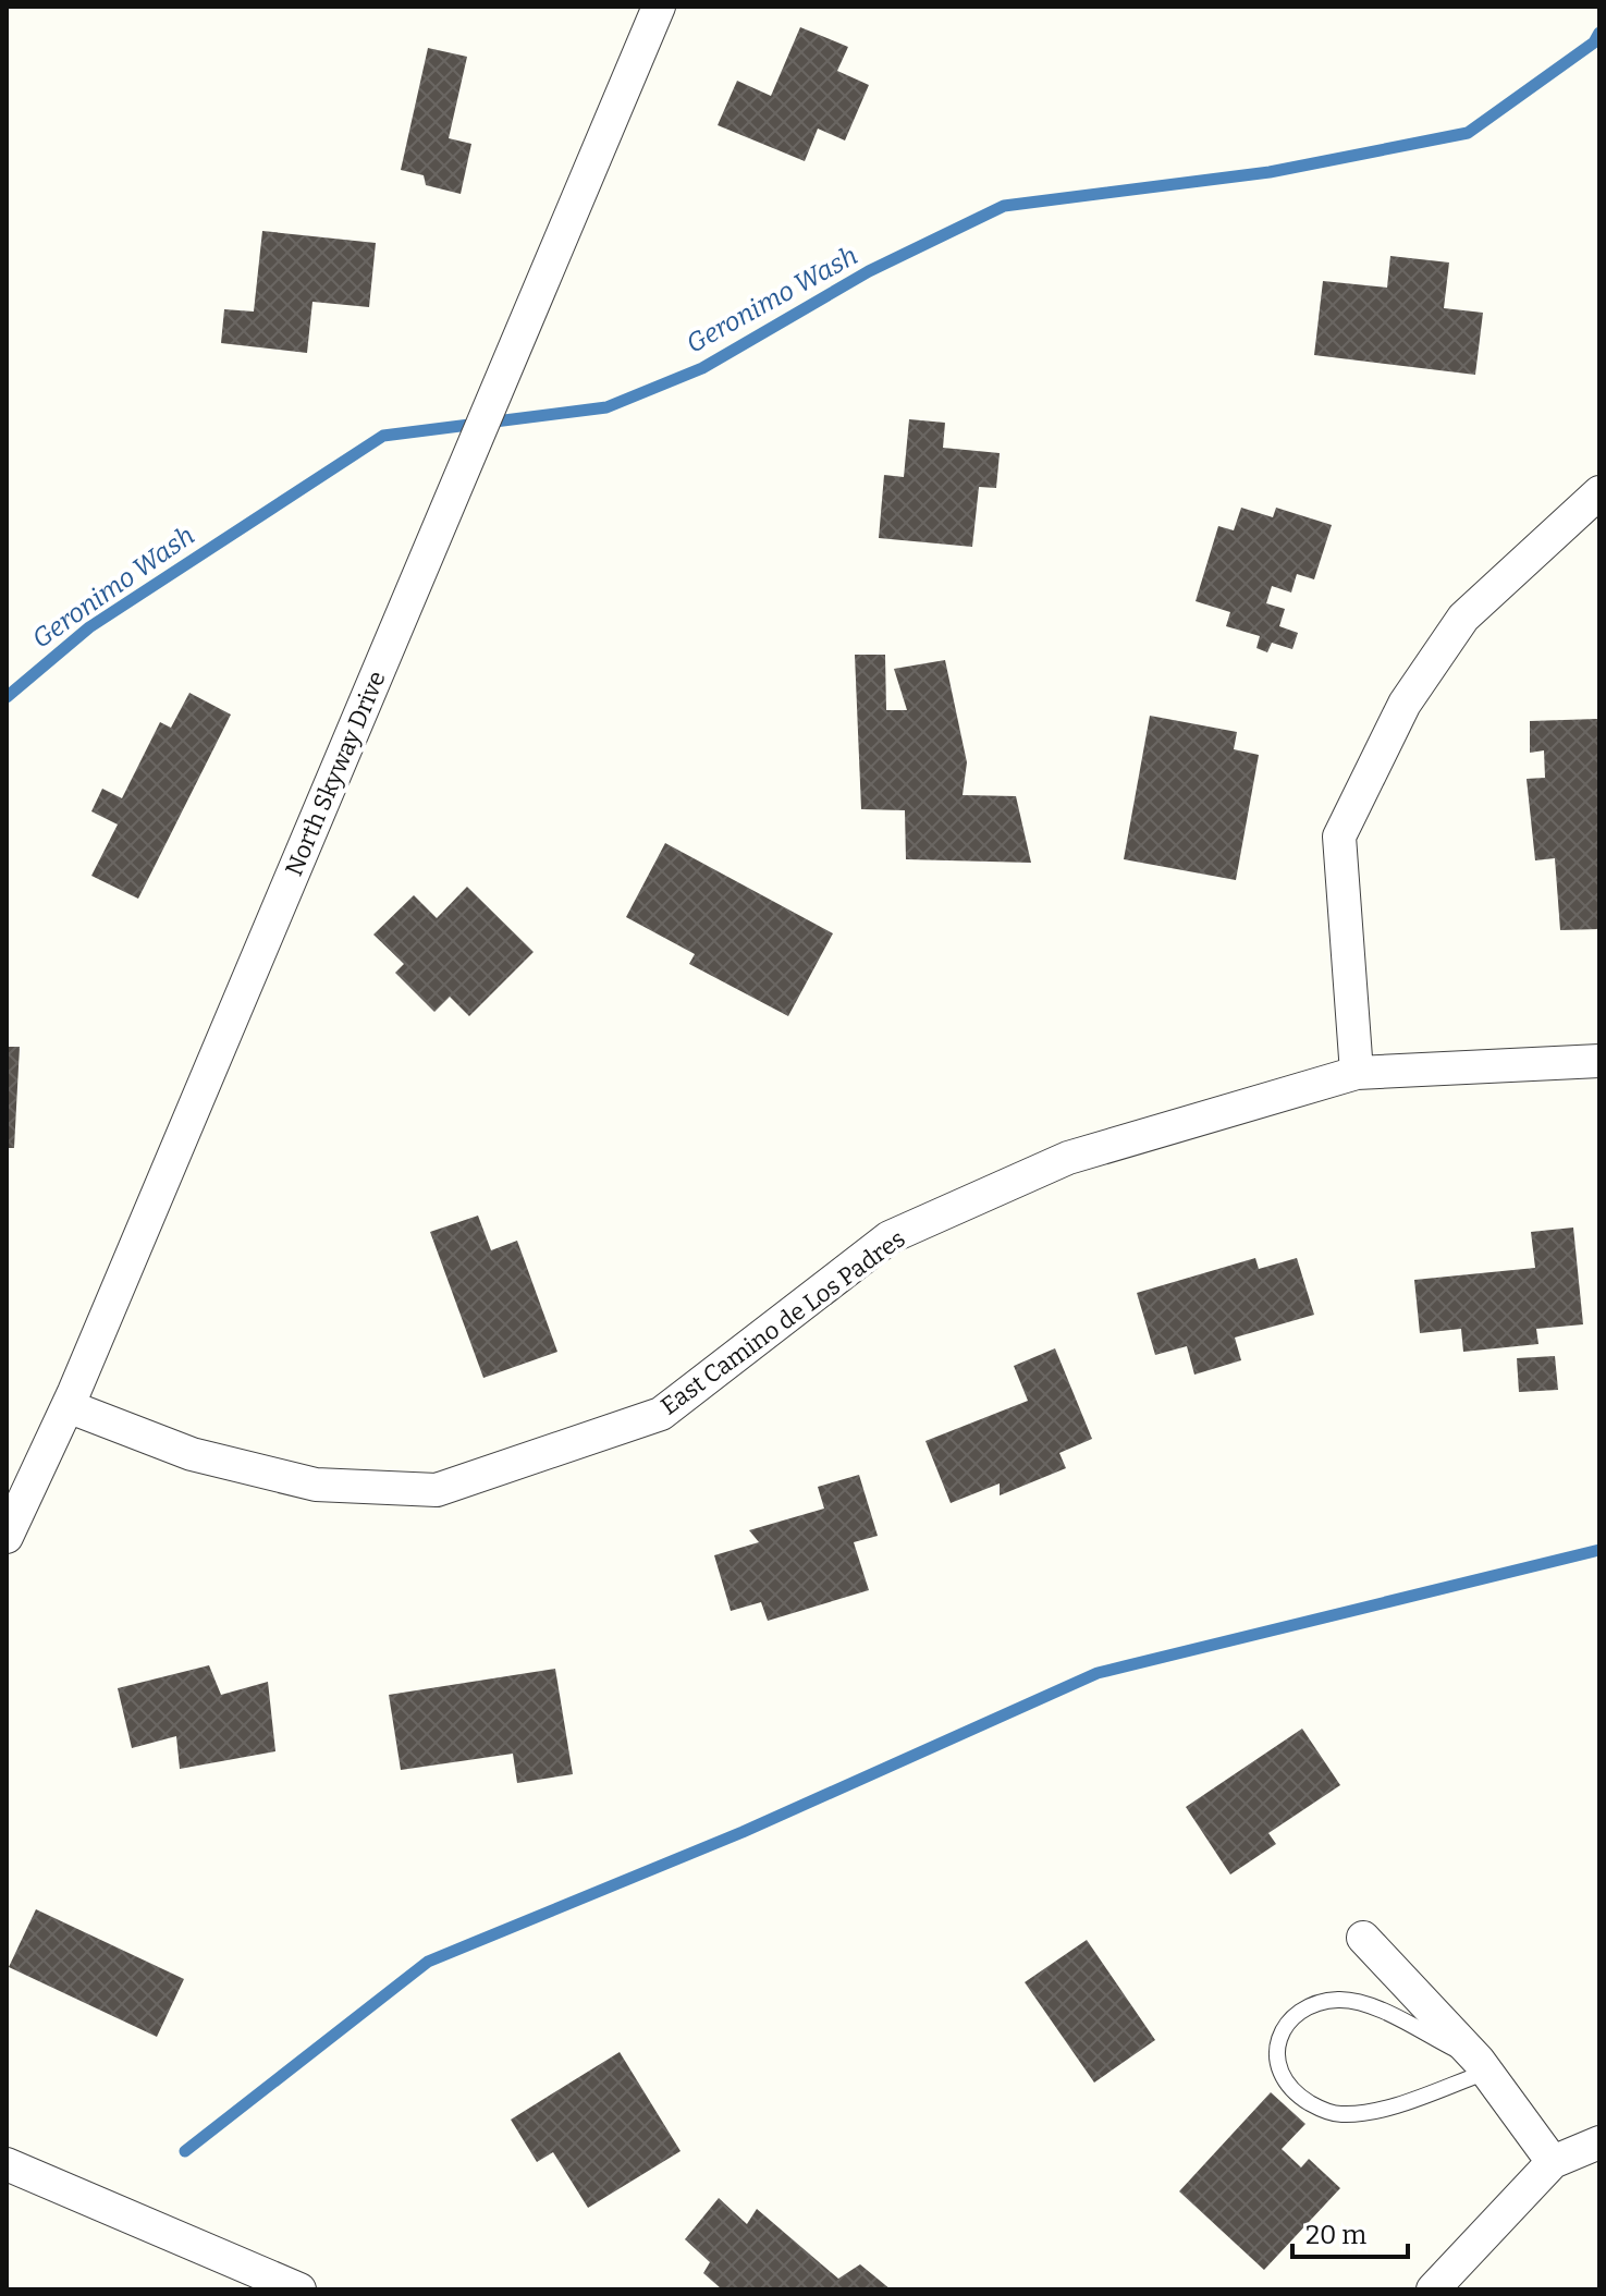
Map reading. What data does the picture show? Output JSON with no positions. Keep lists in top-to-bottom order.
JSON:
{
  "streets": {
    "street": ["North Skyway Drive", "East Camino de Los Padres"]
  },
  "crossings": [
    ["North Skyway Drive", "East Camino de Los Padres"]
  ],
  "water": ["Geronimo Wash"],
  "scale_bar": "20 m"
}
